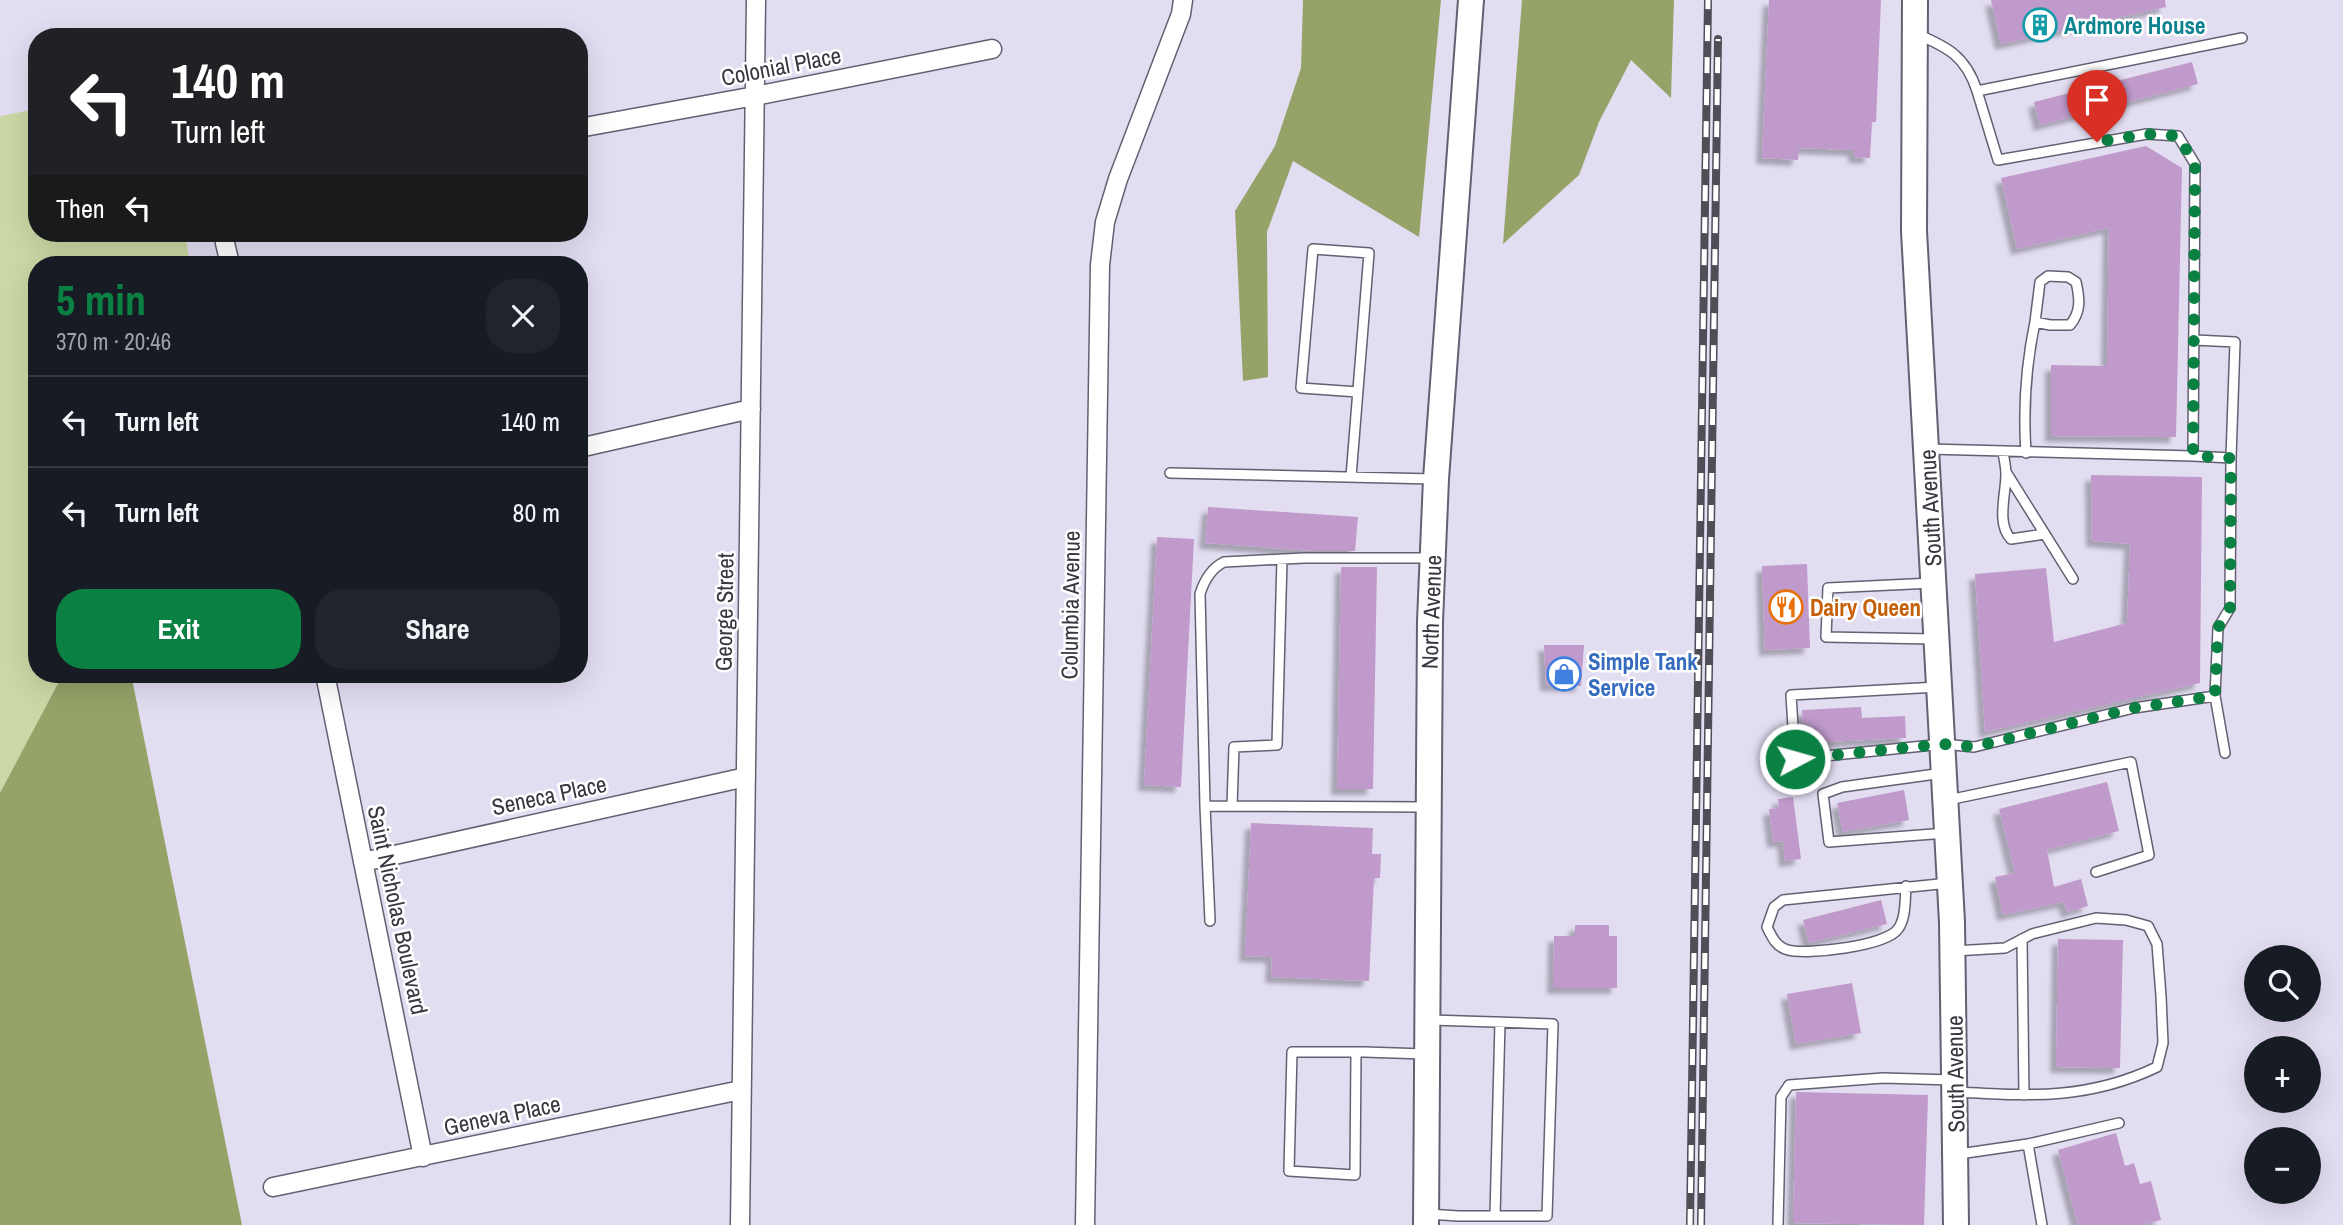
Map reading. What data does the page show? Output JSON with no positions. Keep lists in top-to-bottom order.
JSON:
{
  "streets": {
    "main road": ["South Avenue", "North Avenue"],
    "street": [
      "Colonial Place",
      "Columbia Avenue",
      "George Street",
      "Seneca Place",
      "Saint Nicholas Boulevard",
      "Geneva Place"
    ]
  },
  "crossings": [
    ["Colonial Place", "George Street"],
    ["George Street", "Seneca Place"],
    ["George Street", "Geneva Place"],
    ["Seneca Place", "Saint Nicholas Boulevard"],
    ["Saint Nicholas Boulevard", "Geneva Place"]
  ],
  "places": {
    "building": ["Ardmore House"],
    "restaurant": ["Dairy Queen"],
    "shop": ["Simple Tank Service"]
  },
  "page": {
    "turn": ["140 m", "Turn left"],
    "then": "Then",
    "heading": ["5 min", "370 m · 20:46"],
    "list": [
      {
        "name": "Turn left",
        "value": "140 m"
      },
      {
        "name": "Turn left",
        "value": "80 m"
      }
    ],
    "buttons": ["Exit", "Share"],
    "map_buttons": ["+", "−"]
  }
}
